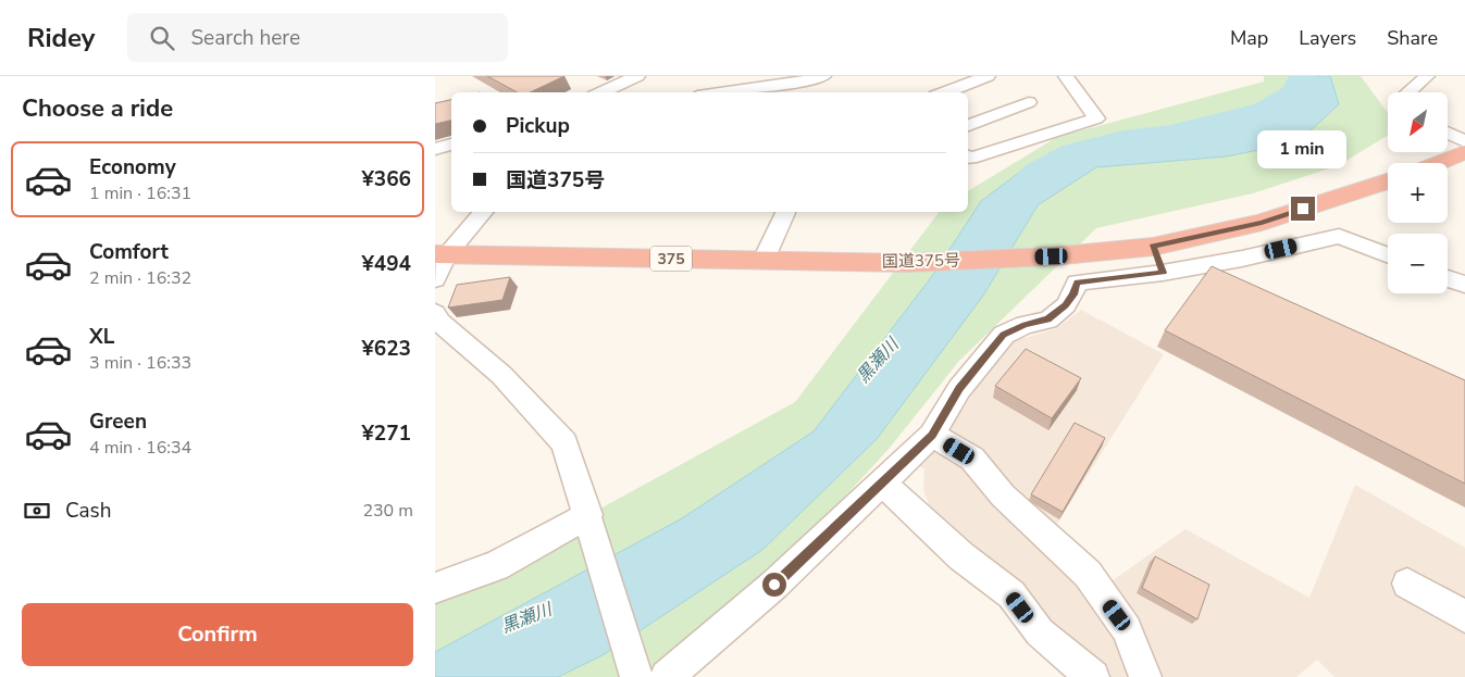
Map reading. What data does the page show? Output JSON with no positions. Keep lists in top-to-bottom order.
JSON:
{
  "streets": {
    "highway": ["375", "国道375号"]
  },
  "water": ["黒瀬川"],
  "north": "bottom left",
  "page": {
    "header": "Ridey",
    "search": "Search here",
    "nav": ["Map", "Layers", "Share"],
    "heading": "Choose a ride",
    "map_buttons": ["+", "−"],
    "banner": ["Pickup", "国道375号"],
    "bubble": "1 min",
    "list": [
      {
        "name": "Economy",
        "note": "1 min · 16:31",
        "value": "¥366"
      },
      {
        "name": "Comfort",
        "note": "2 min · 16:32",
        "value": "¥494"
      },
      {
        "name": "XL",
        "note": "3 min · 16:33",
        "value": "¥623"
      },
      {
        "name": "Green",
        "note": "4 min · 16:34",
        "value": "¥271"
      }
    ],
    "pay": ["Cash", "230 m"],
    "buttons": "Confirm"
  }
}
